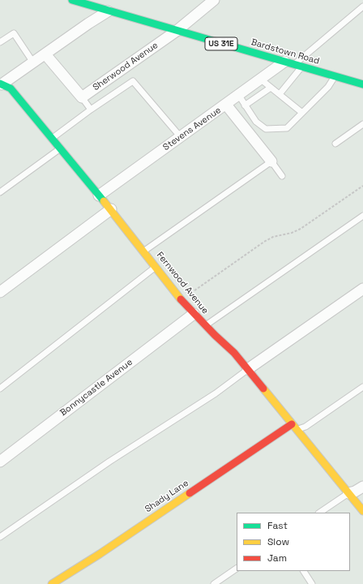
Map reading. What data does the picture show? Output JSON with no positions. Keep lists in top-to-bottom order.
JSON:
{
  "streets": {
    "street": [
      "US 31E",
      "Bardstown Road",
      "Sherwood Avenue",
      "Stevens Avenue",
      "Fernwood Avenue",
      "Bonnycastle Avenue",
      "Shady Lane"
    ]
  },
  "crossings": [
    ["Bardstown Road", "Sherwood Avenue"],
    ["Bardstown Road", "Stevens Avenue"],
    ["Stevens Avenue", "Fernwood Avenue"],
    ["Fernwood Avenue", "Bonnycastle Avenue"],
    ["Fernwood Avenue", "Shady Lane"]
  ],
  "legend": ["Fast", "Slow", "Jam"]
}
